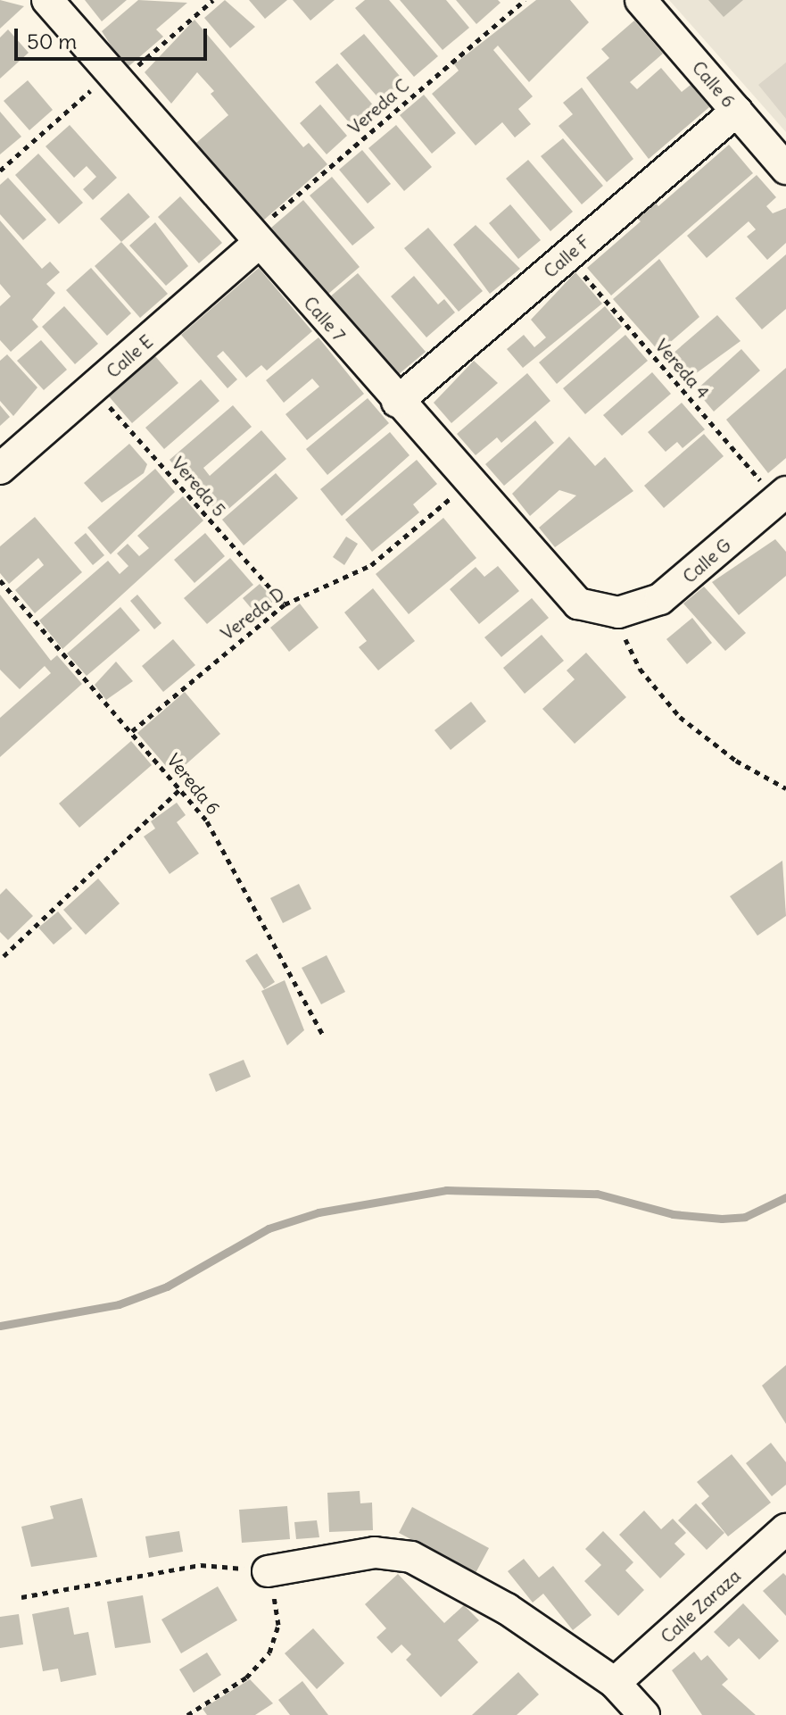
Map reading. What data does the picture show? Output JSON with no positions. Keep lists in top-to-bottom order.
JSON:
{
  "streets": {
    "street": [
      "Calle 6",
      "Calle F",
      "Calle 7",
      "Calle E",
      "Calle G",
      "Calle Zaraza"
    ],
    "path": [
      "Vereda C",
      "Vereda 4",
      "Vereda 5",
      "Vereda D",
      "Vereda 6"
    ]
  },
  "crossings": [
    ["Calle 6", "Calle F"],
    ["Vereda C", "Calle 7"],
    ["Vereda C", "Calle E"],
    ["Calle F", "Calle 7"],
    ["Calle F", "Vereda 4"],
    ["Calle 7", "Calle E"],
    ["Calle 7", "Calle G"],
    ["Calle 7", "Vereda D"],
    ["Calle E", "Vereda 5"],
    ["Vereda 4", "Calle G"],
    ["Vereda 5", "Vereda D"],
    ["Vereda D", "Vereda 6"]
  ],
  "scale_bar": "50 m"
}
